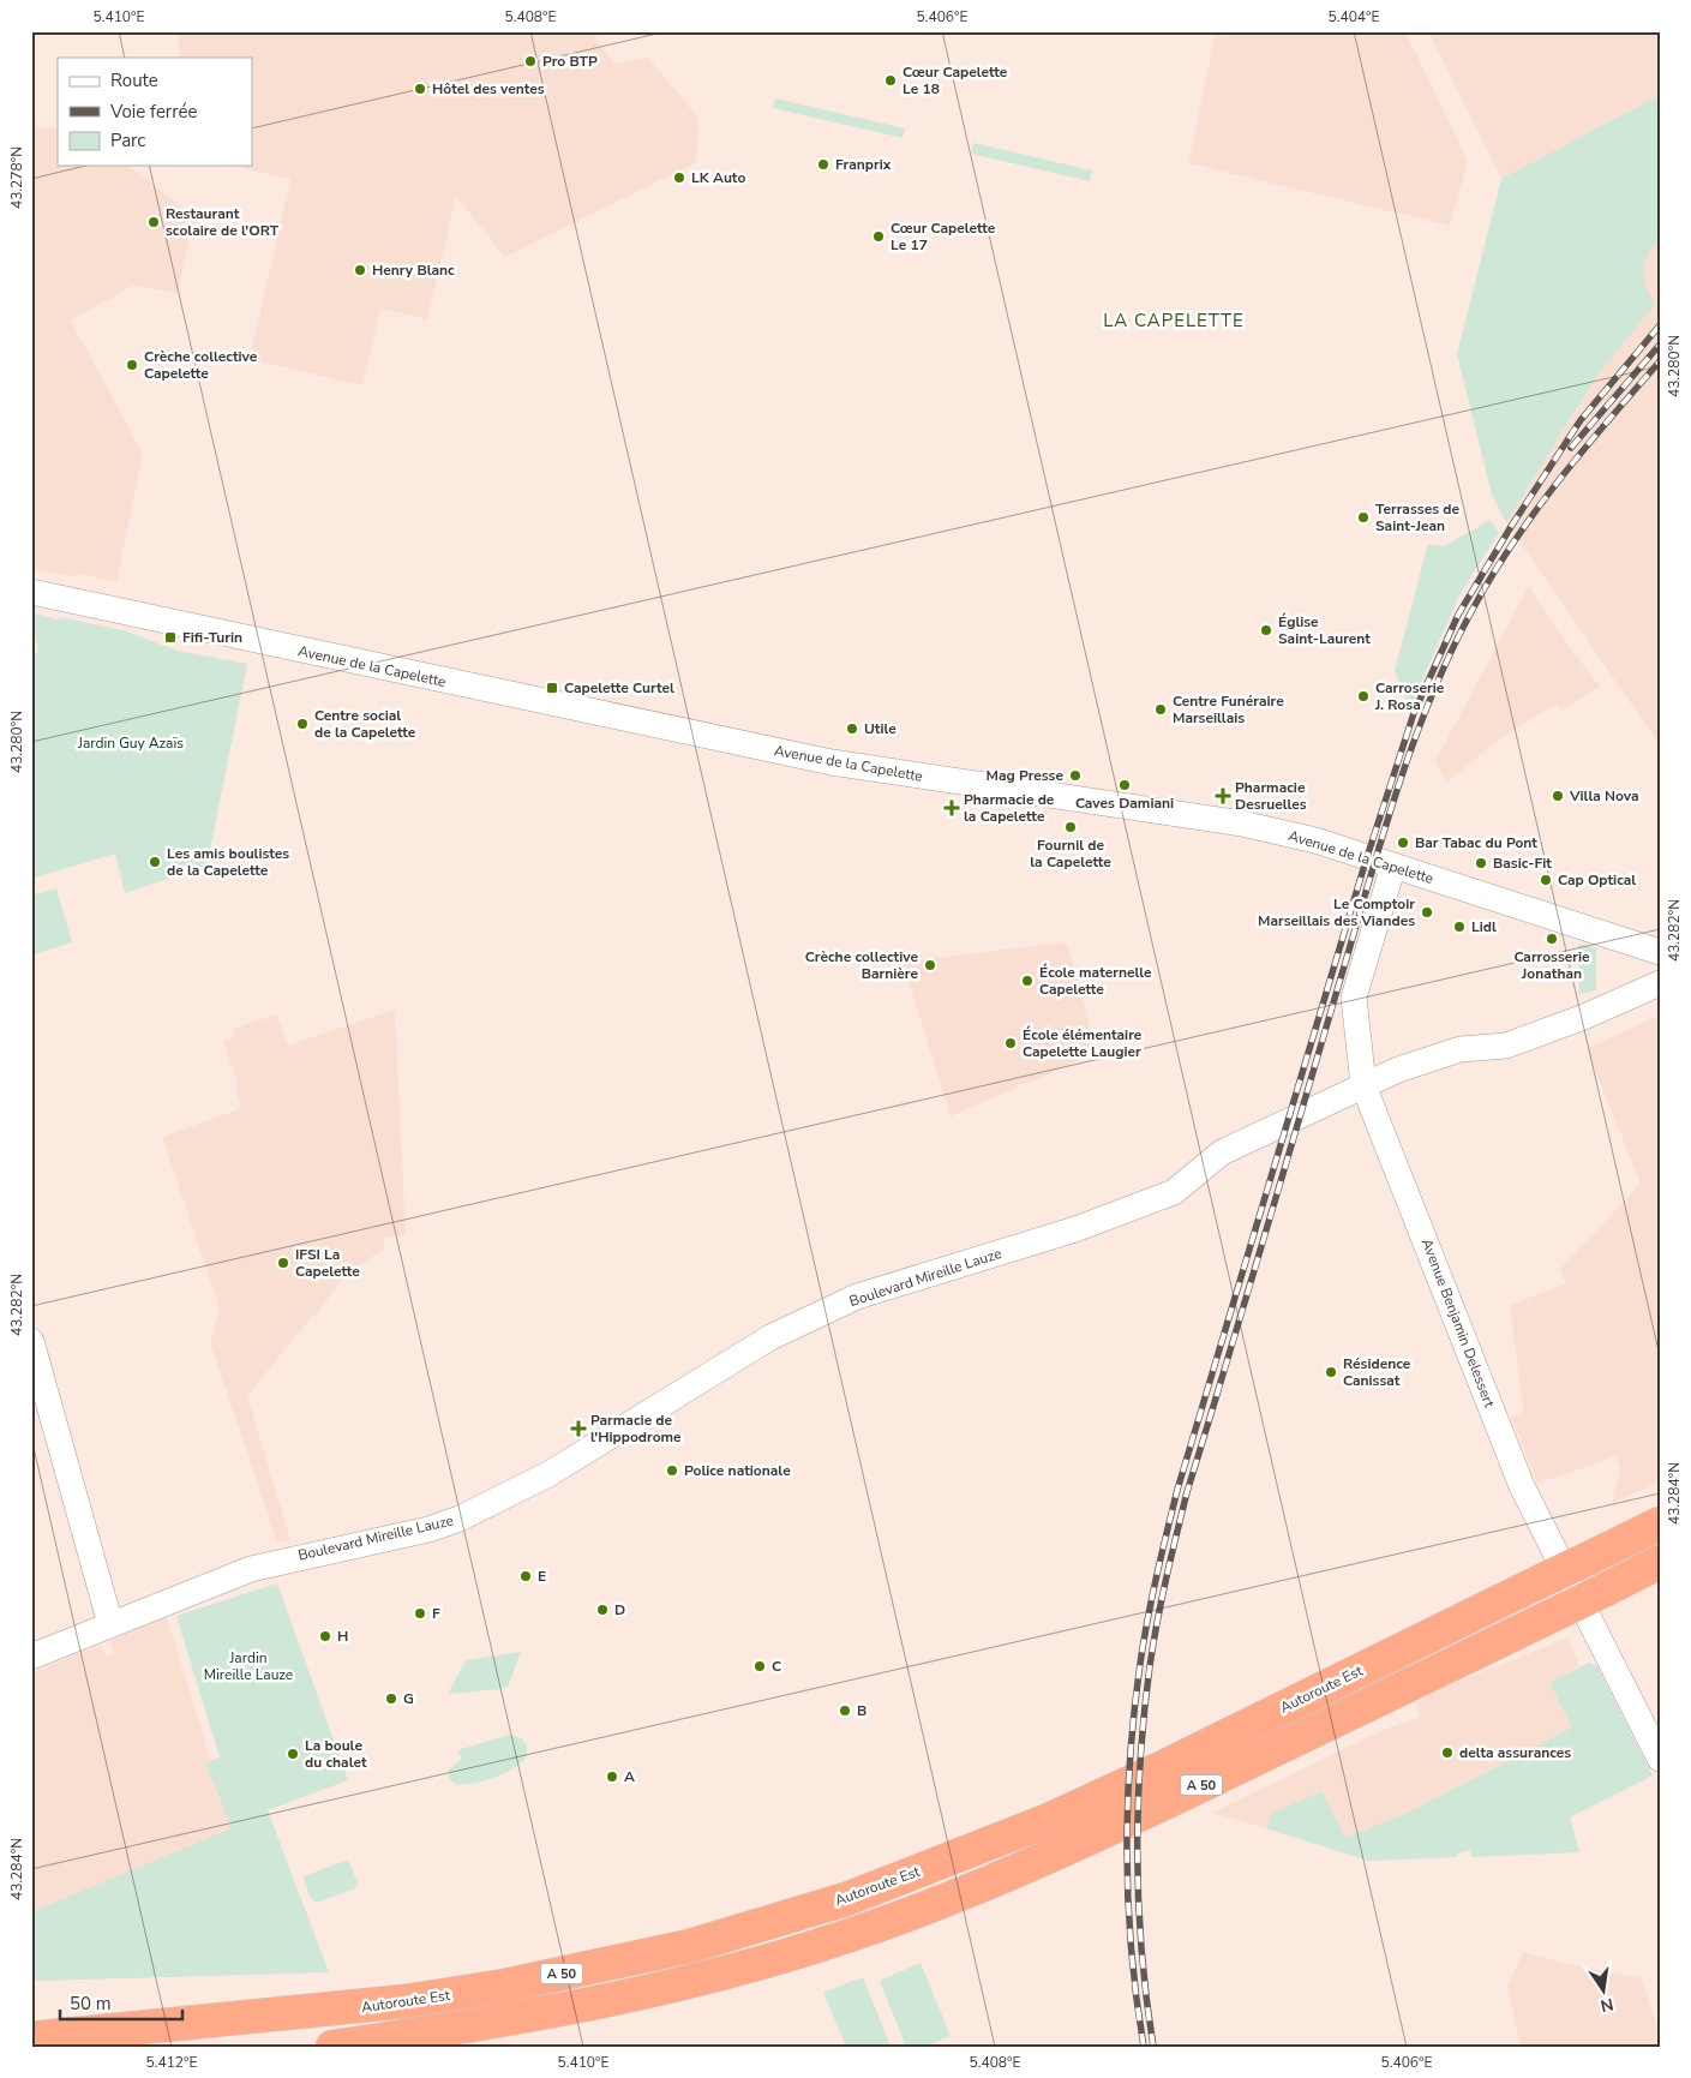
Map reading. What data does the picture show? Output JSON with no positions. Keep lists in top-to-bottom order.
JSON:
{
  "streets": {
    "highway": ["Autoroute Est", "A 50"],
    "street": ["Avenue de la Capelette", "Boulevard Mireille Lauze", "Avenue Benjamin Delessert"]
  },
  "crossings": [
    ["Avenue de la Capelette", "Avenue Benjamin Delessert"],
    ["Boulevard Mireille Lauze", "Avenue Benjamin Delessert"]
  ],
  "districts": ["LA CAPELETTE"],
  "parks": ["Jardin Guy Azaïs", "Jardin Mireille Lauze"],
  "places": {
    "other": [
      "Pro BTP",
      "Cœur Capelette Le 18",
      "Hôtel des ventes",
      "Franprix",
      "LK Auto",
      "Restaurant scolaire de l'ORT",
      "Cœur Capelette Le 17",
      "Henry Blanc",
      "Crèche collective Capelette",
      "Terrasses de Saint-Jean",
      "Église Saint-Laurent",
      "Carroserie J. Rosa",
      "Centre Funéraire Marseillais",
      "Centre social de la Capelette",
      "Utile",
      "Mag Presse",
      "Caves Damiani",
      "Villa Nova",
      "Fournil de la Capelette",
      "Bar Tabac du Pont",
      "Les amis boulistes de la Capelette",
      "Basic-Fit",
      "Cap Optical",
      "Le Comptoir Marseillais des Viandes",
      "Lidl",
      "Carrosserie Jonathan",
      "Crèche collective Barnière",
      "École maternelle Capelette",
      "École élémentaire Capelette Laugier",
      "IFSI La Capelette",
      "Résidence Canissat",
      "Police nationale",
      "E",
      "D",
      "F",
      "H",
      "C",
      "G",
      "B",
      "delta assurances",
      "La boule du chalet",
      "A"
    ],
    "transit": ["Fifi-Turin", "Capelette Curtel"],
    "health": ["Pharmacie Desruelles", "Pharmacie de la Capelette", "Parmacie de l'Hippodrome"]
  },
  "legend": ["Route", "Voie ferrée", "Parc"],
  "scale_bar": "50 m",
  "north": "bottom",
  "coordinates": [
    "5.410°E",
    "5.408°E",
    "5.406°E",
    "5.404°E",
    "43.278°N",
    "43.280°N",
    "43.282°N",
    "43.284°N",
    "5.412°E"
  ]
}
